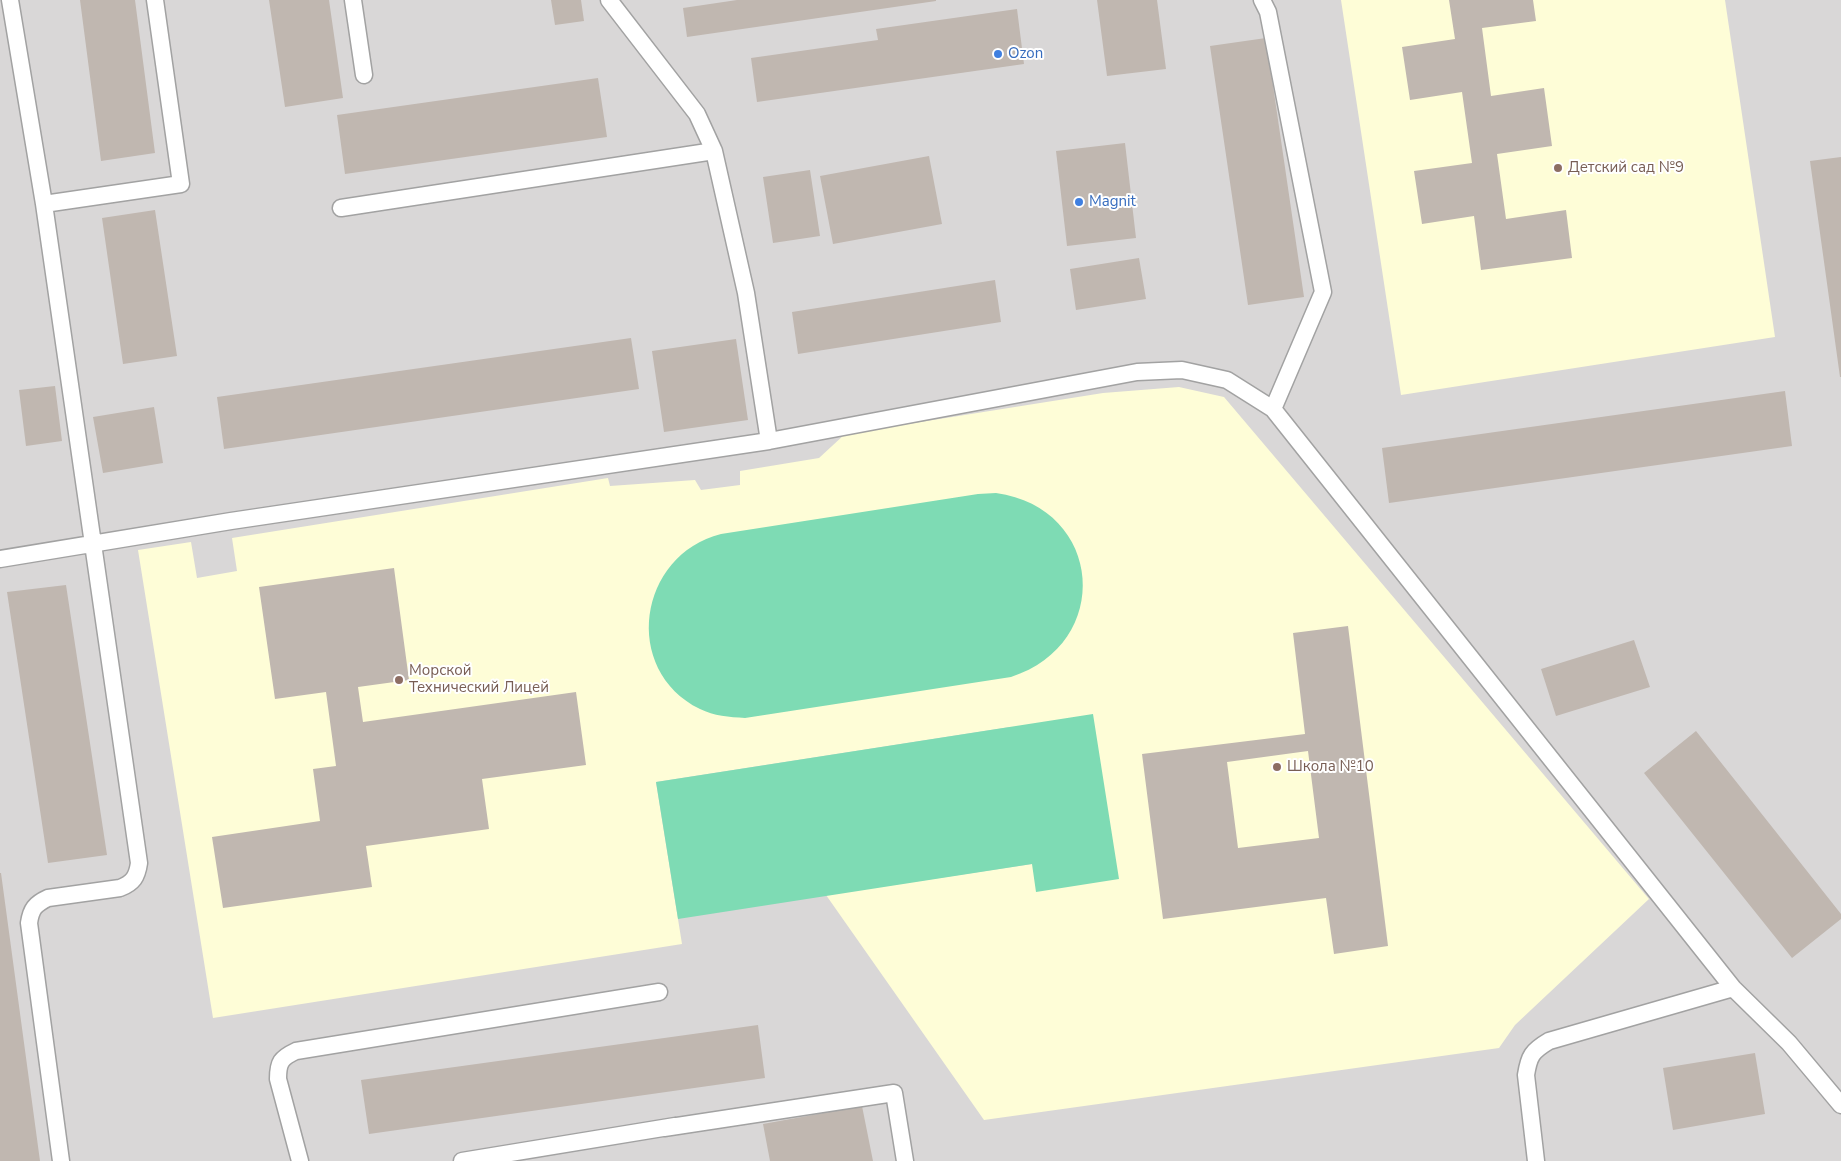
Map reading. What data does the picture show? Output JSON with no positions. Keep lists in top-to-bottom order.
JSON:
{
  "places": [
    "Ozon",
    "Детский сад №9",
    "Magnit",
    "Морской Технический Лицей",
    "Школа №10"
  ]
}
